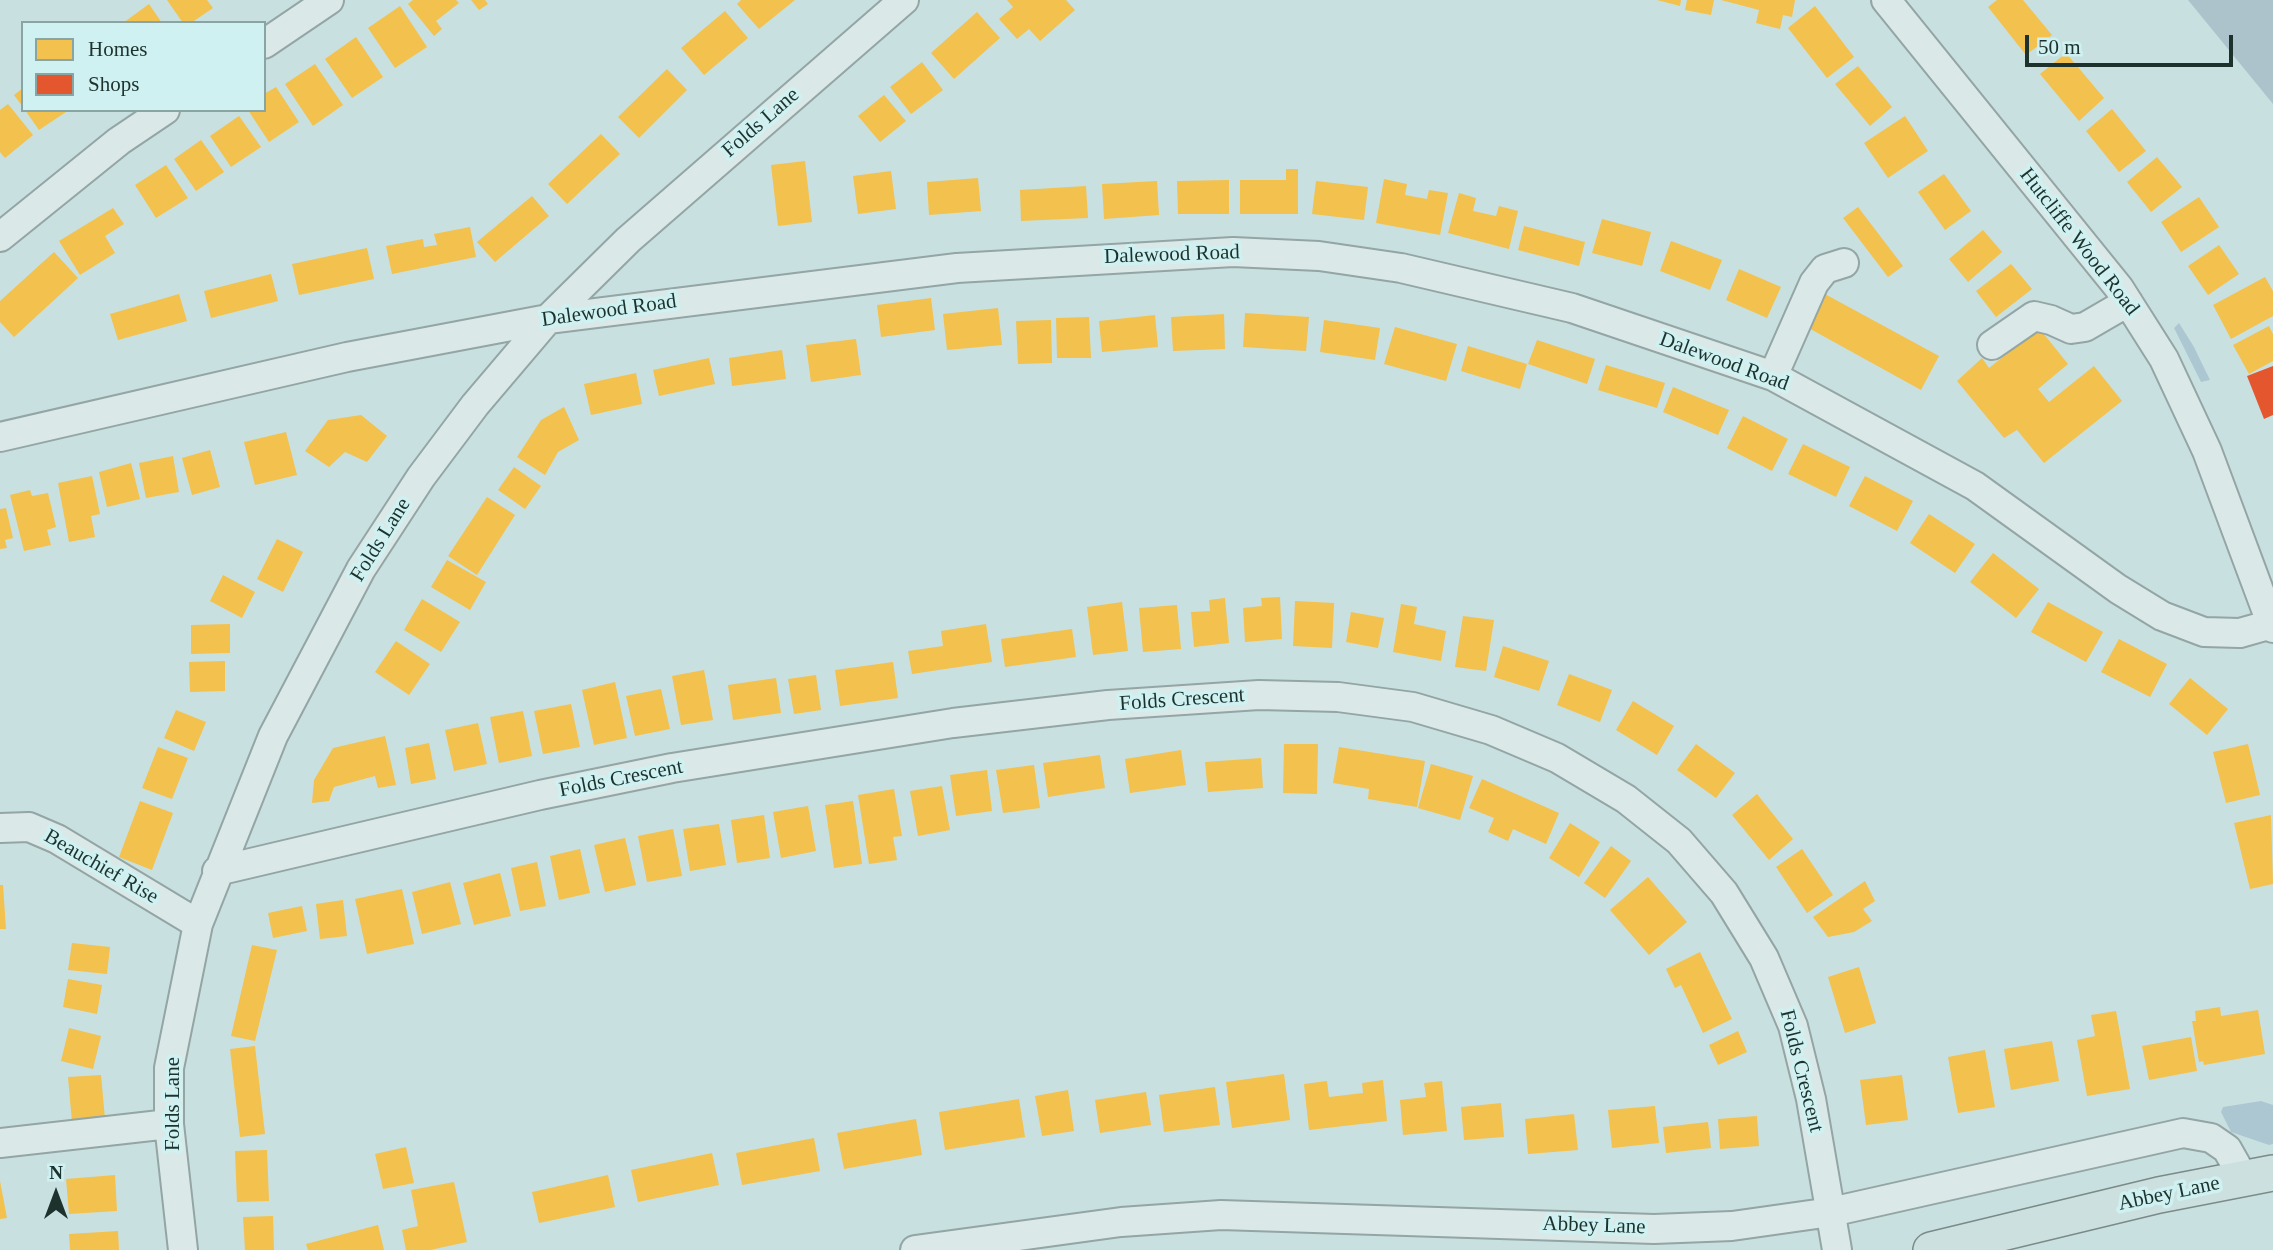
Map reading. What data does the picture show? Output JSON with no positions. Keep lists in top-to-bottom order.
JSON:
{
  "streets": {
    "main road": ["Abbey Lane"],
    "street": [
      "Folds Lane",
      "Hutcliffe Wood Road",
      "Dalewood Road",
      "Folds Crescent",
      "Beauchief Rise"
    ]
  },
  "crossings": [
    ["Folds Lane", "Dalewood Road"],
    ["Folds Lane", "Folds Crescent"],
    ["Folds Lane", "Beauchief Rise"],
    ["Hutcliffe Wood Road", "Dalewood Road"],
    ["Folds Crescent", "Abbey Lane"]
  ],
  "legend": ["Homes", "Shops"],
  "scale_bar": "50 m",
  "north": "top"
}
